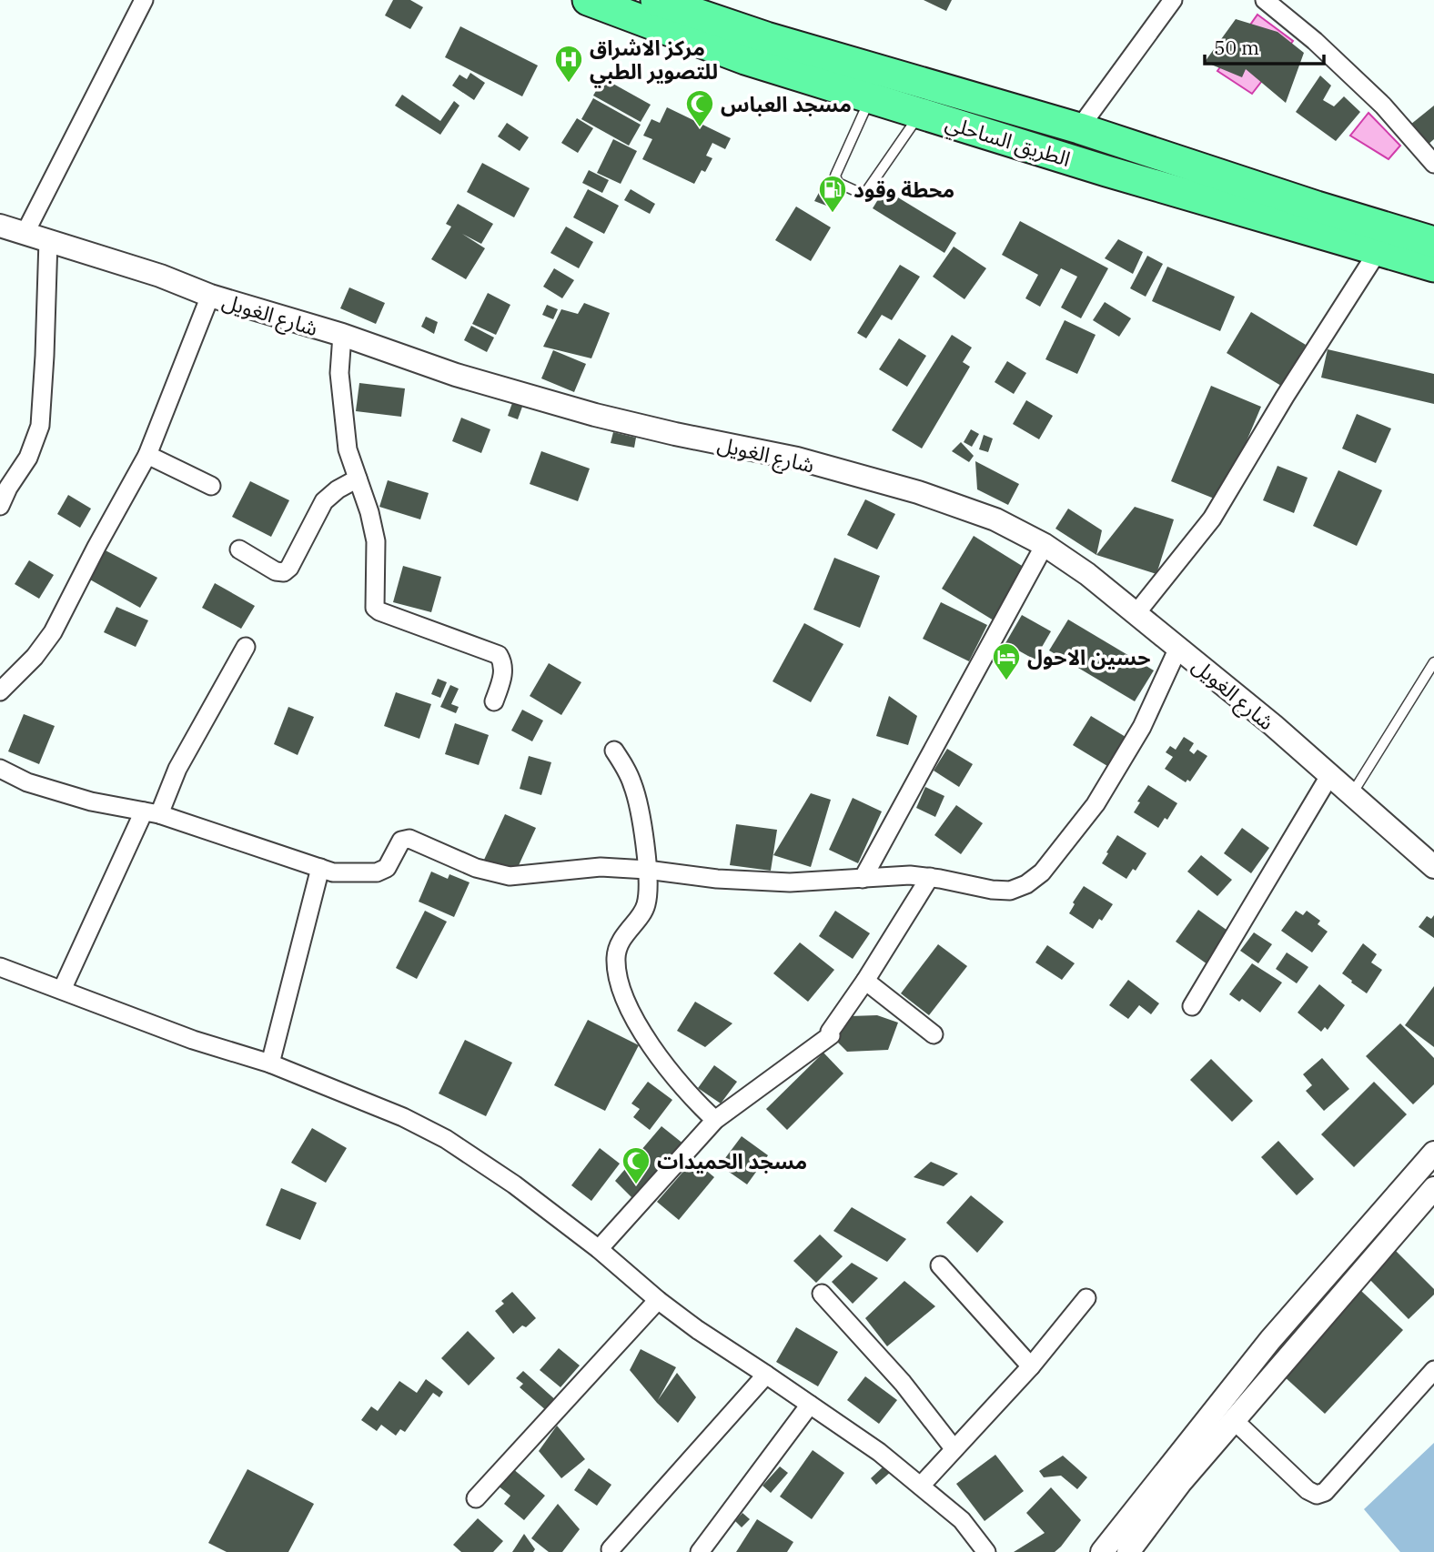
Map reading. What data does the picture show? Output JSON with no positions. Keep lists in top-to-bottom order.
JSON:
{
  "streets": {
    "highway": ["الطريق الساحلي"],
    "street": ["شارع الغويل"]
  },
  "places": {
    "hospital": ["مركز الاشراق للتصوير الطبي"],
    "mosque": ["مسجد العباس", "مسجد الحميدات"],
    "fuel station": ["محطة وقود"],
    "hotel": ["حسين الاحول"]
  },
  "scale_bar": "50 m"
}
